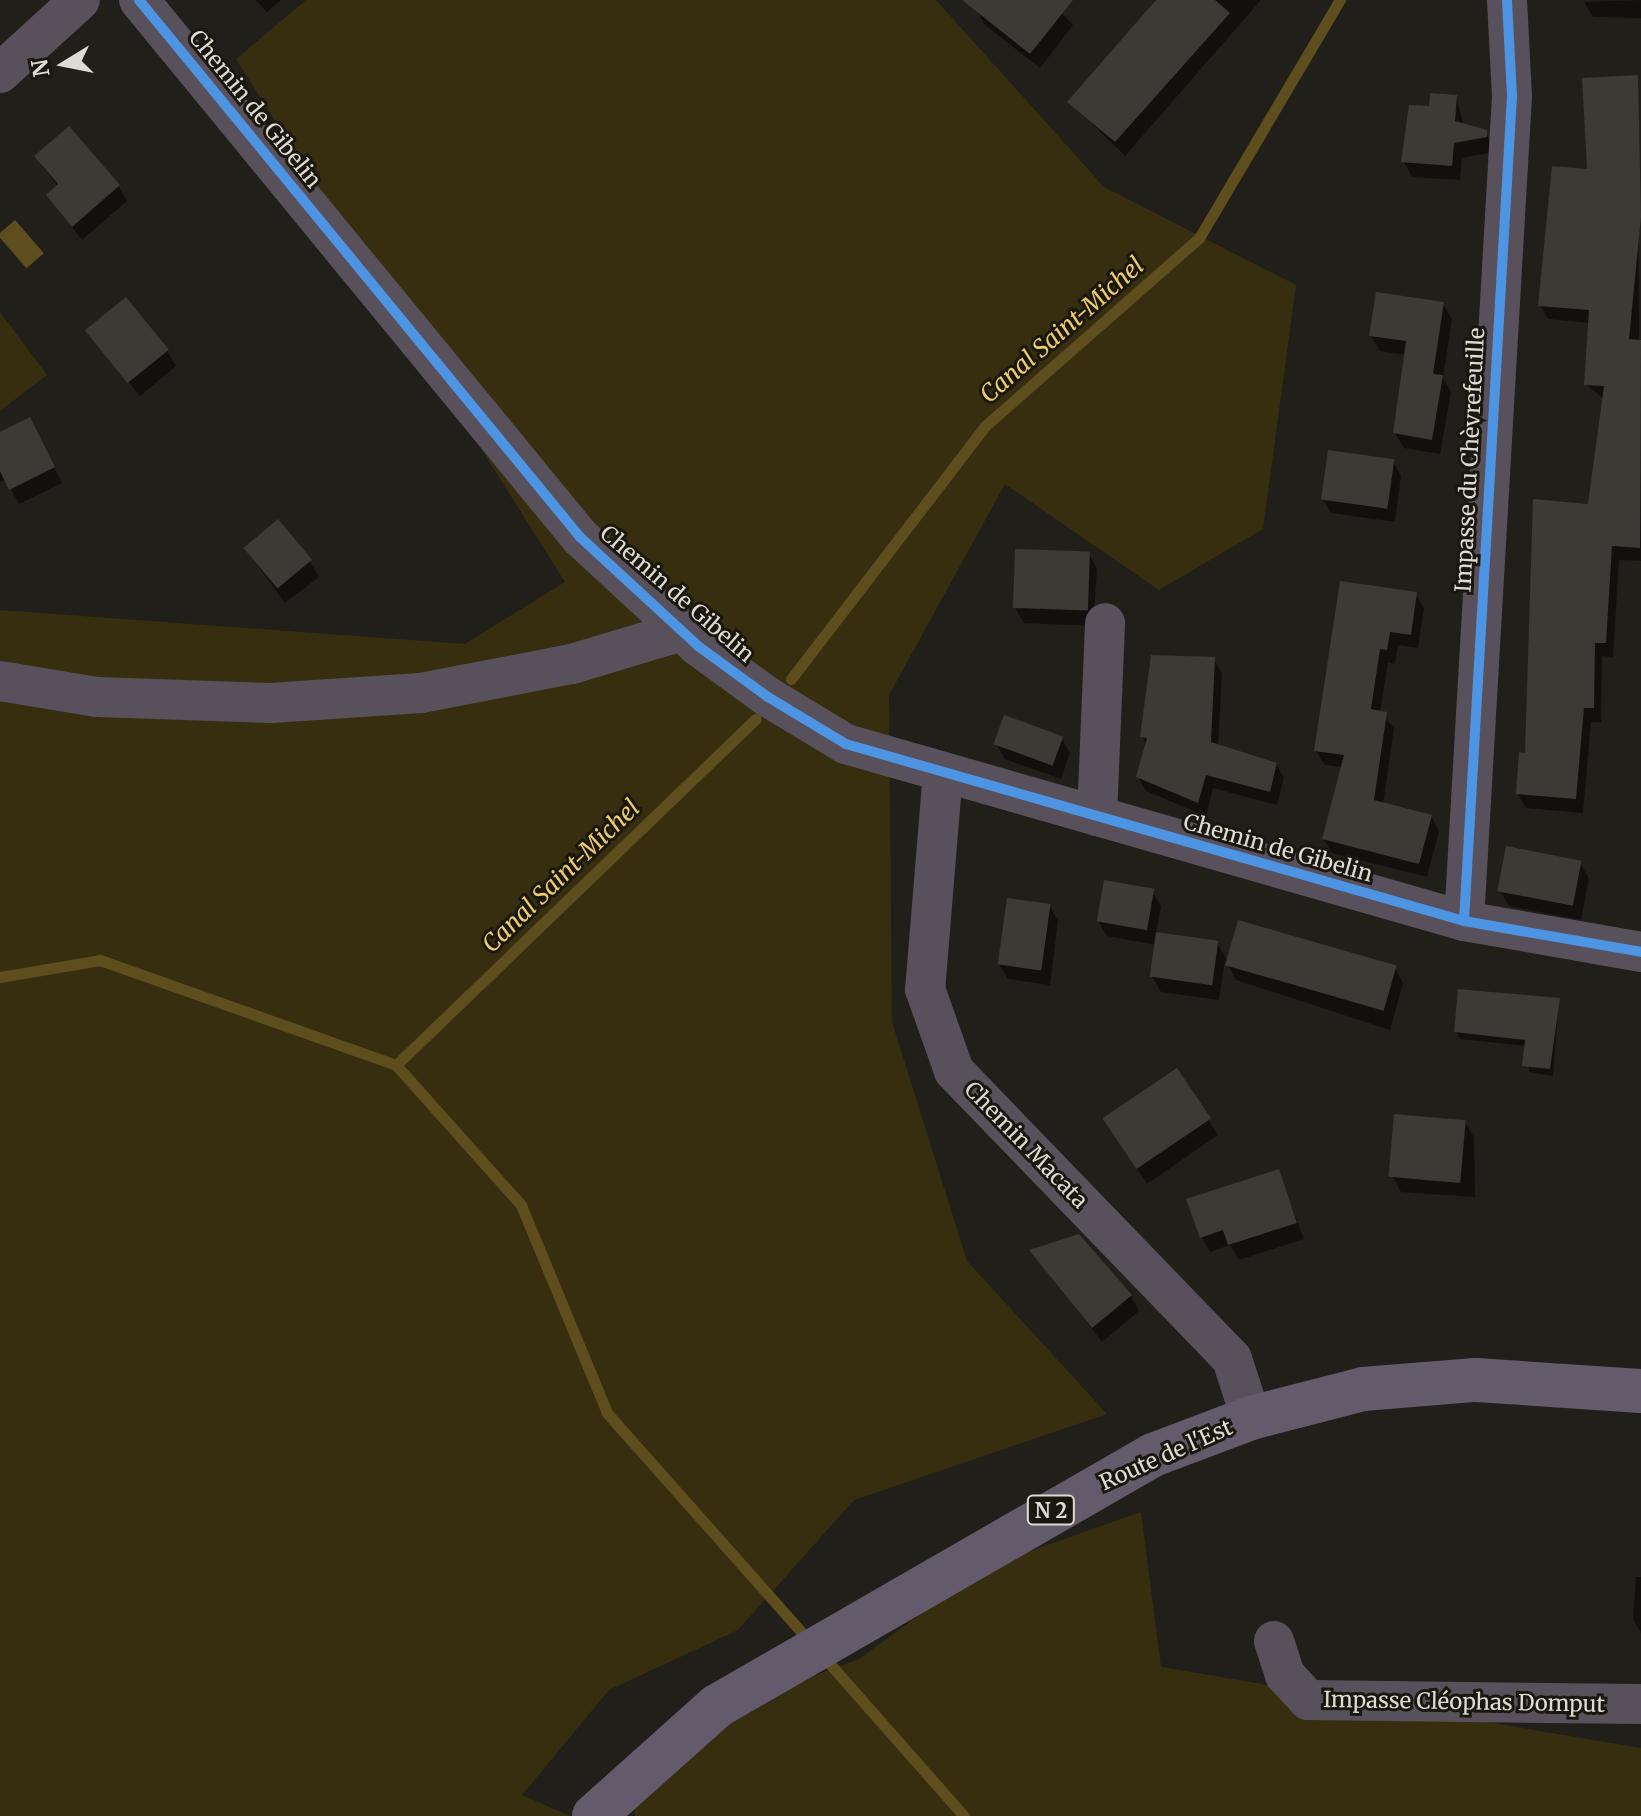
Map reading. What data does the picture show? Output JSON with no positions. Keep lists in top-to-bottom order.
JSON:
{
  "streets": {
    "main road": ["Route de l'Est", "N 2"],
    "street": [
      "Chemin de Gibelin",
      "Impasse du Chèvrefeuille",
      "Chemin Macata",
      "Impasse Cléophas Domput"
    ]
  },
  "crossings": [
    ["Chemin de Gibelin", "Impasse du Chèvrefeuille"],
    ["Chemin de Gibelin", "Chemin Macata"],
    ["Chemin Macata", "Route de l'Est"]
  ],
  "water": ["Canal Saint-Michel"],
  "north": "left"
}
